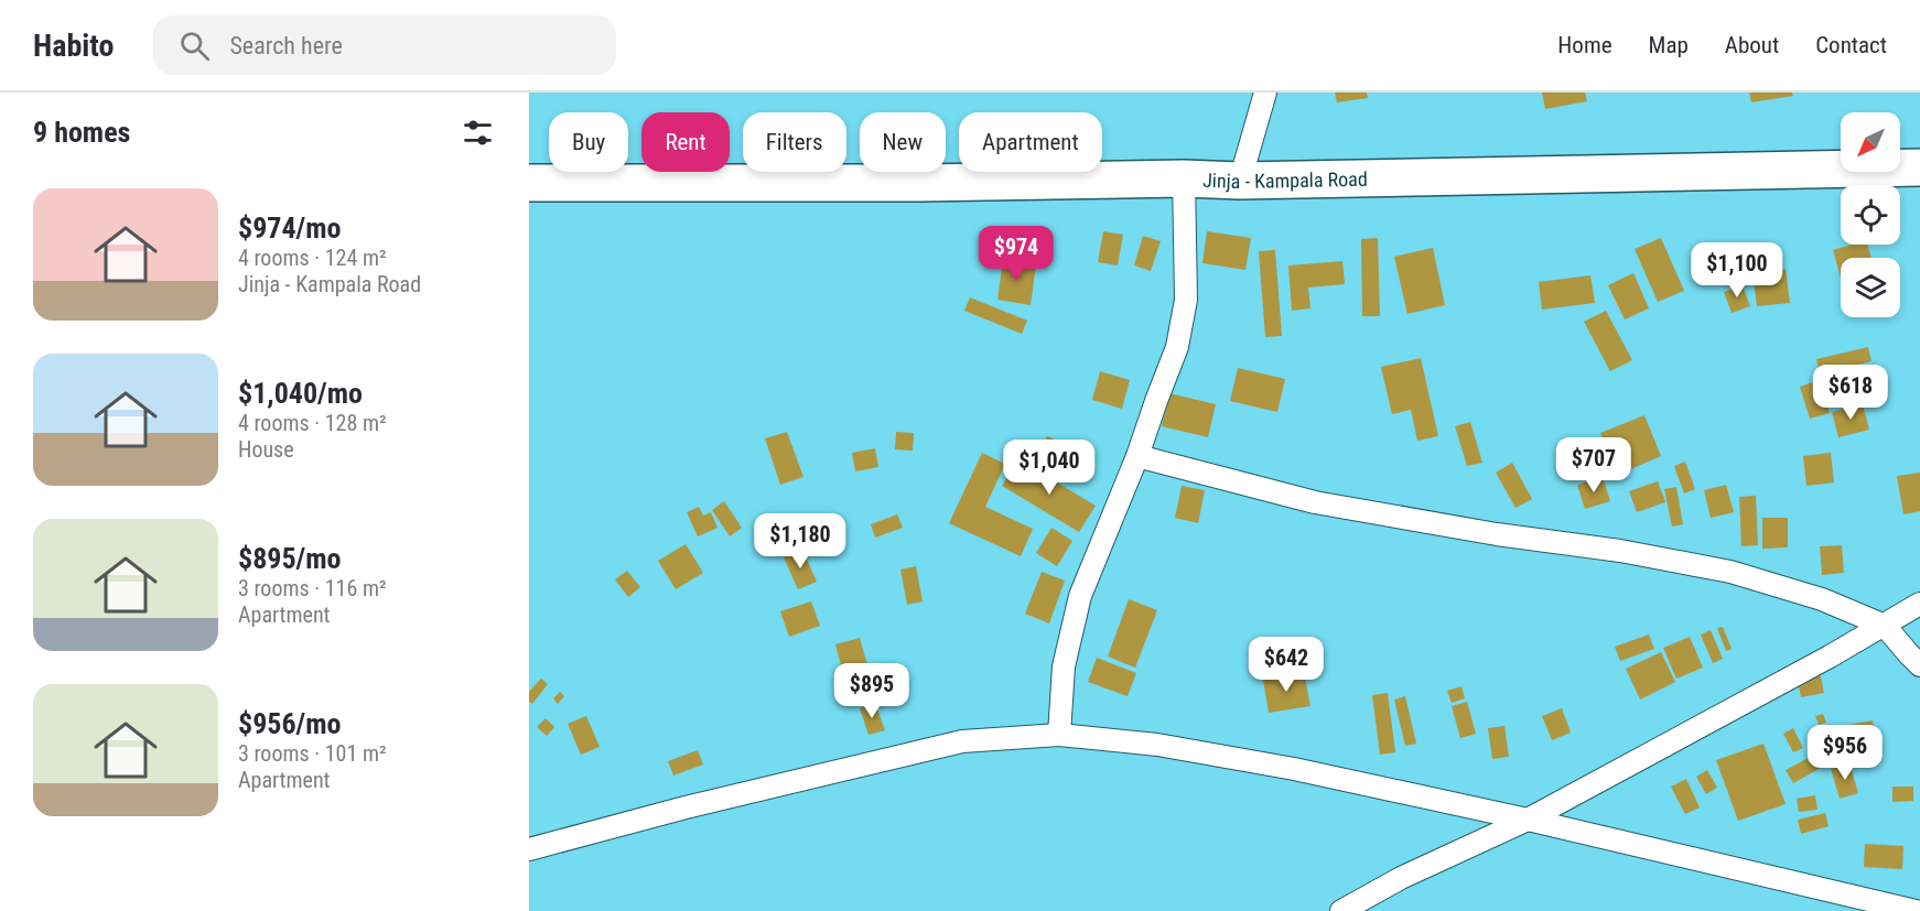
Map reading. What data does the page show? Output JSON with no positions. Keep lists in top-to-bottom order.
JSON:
{
  "streets": {
    "highway": ["Jinja - Kampala Road"]
  },
  "north": "bottom left",
  "page": {
    "header": "Habito",
    "search": "Search here",
    "nav": [
      "Home",
      "Map",
      "About",
      "Contact"
    ],
    "heading": "9 homes",
    "chip": [
      "Buy",
      "Rent",
      "Filters",
      "New",
      "Apartment"
    ],
    "list": [
      {
        "name": "$974/mo",
        "note": "4 rooms · 124 m² · Jinja - Kampala Road"
      },
      {
        "name": "$1,040/mo",
        "note": "4 rooms · 128 m² · House"
      },
      {
        "name": "$895/mo",
        "note": "3 rooms · 116 m² · Apartment"
      },
      {
        "name": "$956/mo",
        "note": "3 rooms · 101 m² · Apartment"
      }
    ],
    "price": [
      "$974",
      "$1,100",
      "$618",
      "$707",
      "$1,040",
      "$1,180",
      "$642",
      "$895",
      "$956"
    ]
  }
}
